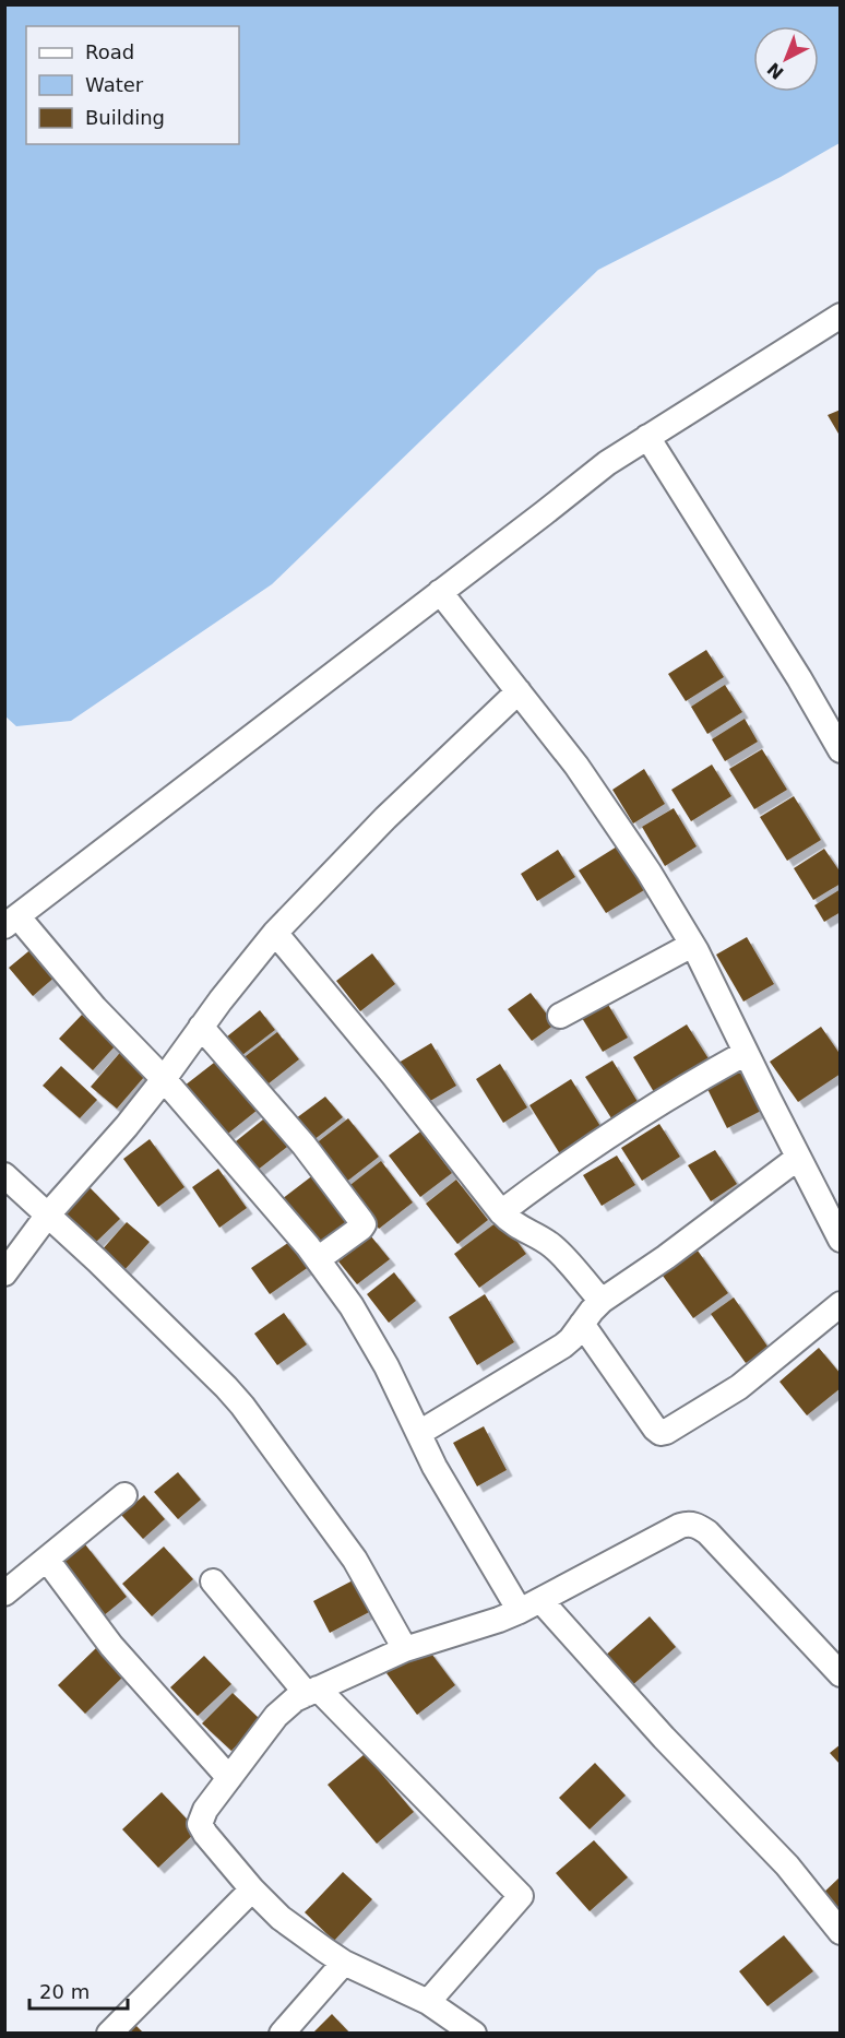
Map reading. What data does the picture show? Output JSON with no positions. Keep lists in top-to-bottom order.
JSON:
{
  "legend": ["Road", "Water", "Building"],
  "scale_bar": "20 m",
  "north": "bottom left"
}
